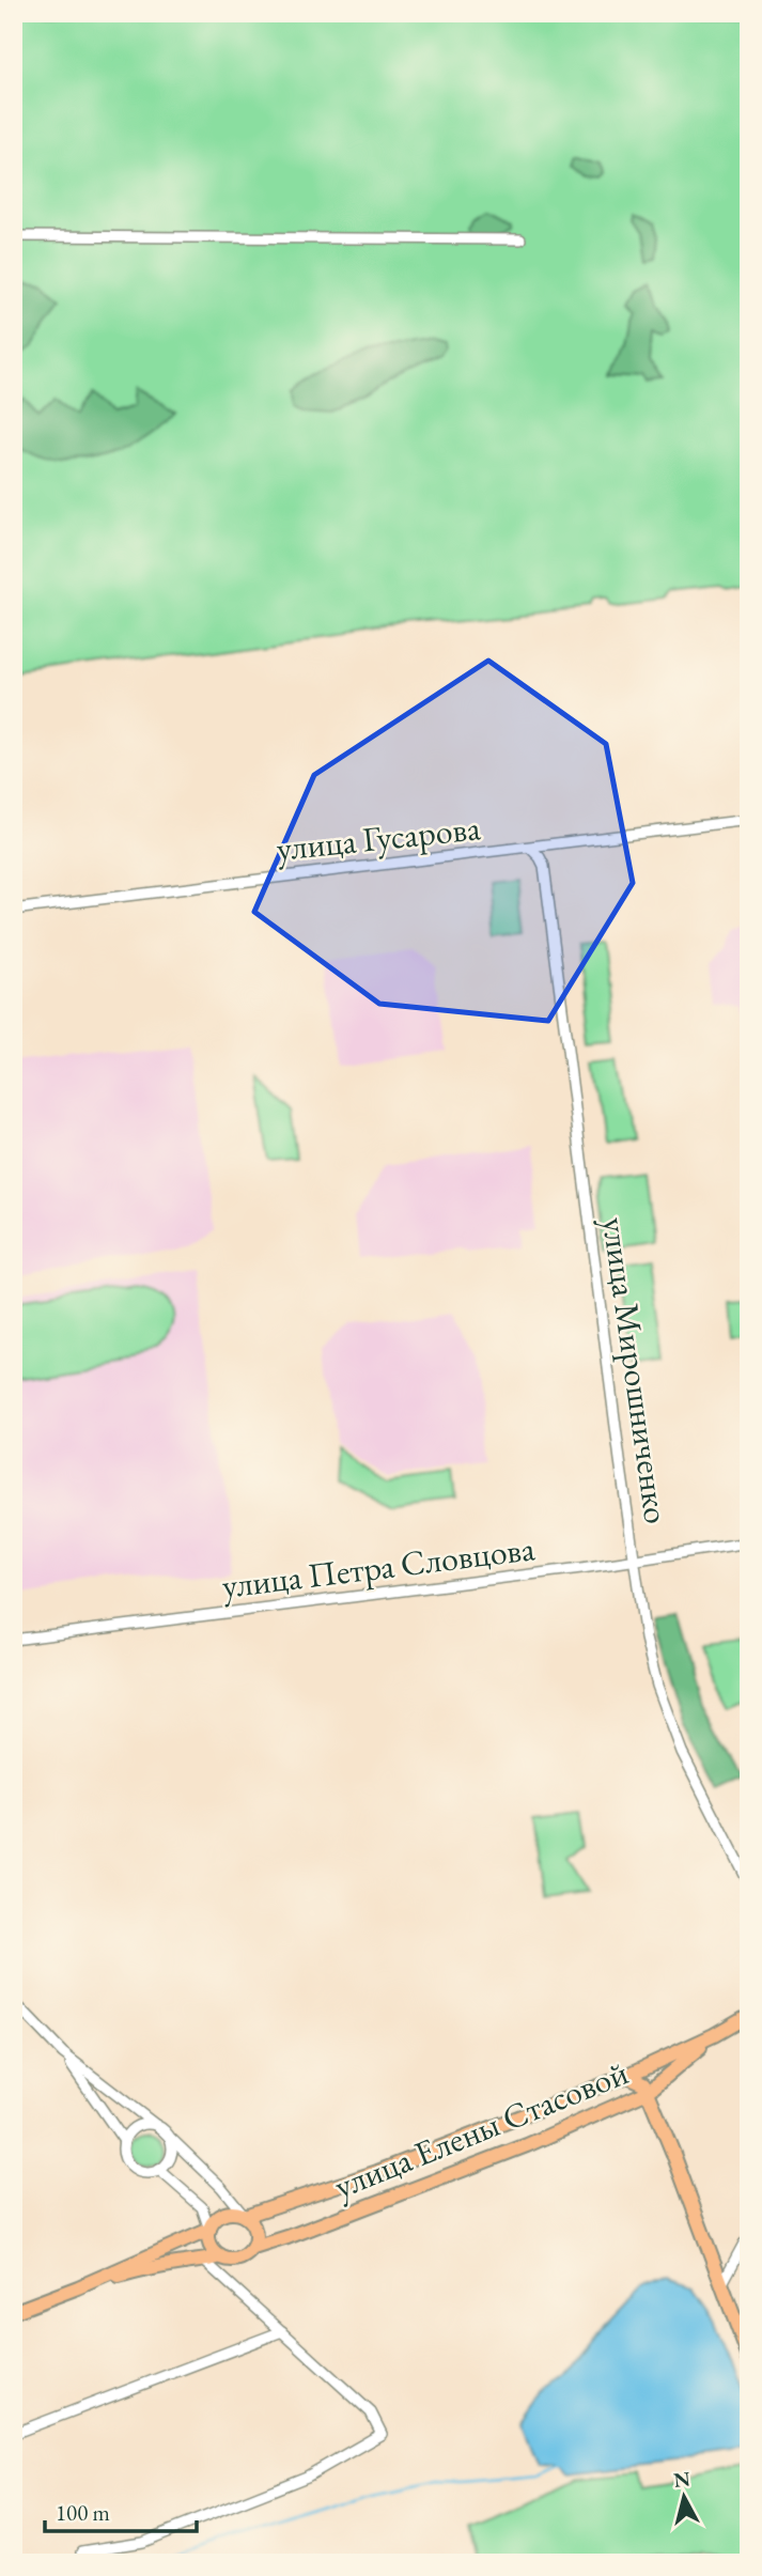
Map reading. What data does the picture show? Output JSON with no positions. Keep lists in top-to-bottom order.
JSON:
{
  "streets": {
    "main road": ["улица Елены Стасовой"],
    "street": ["улица Гусарова", "улица Мирошниченко", "улица Петра Словцова"]
  },
  "crossings": [
    ["улица Гусарова", "улица Мирошниченко"],
    ["улица Мирошниченко", "улица Петра Словцова"]
  ],
  "scale_bar": "100 m",
  "north": "top"
}
